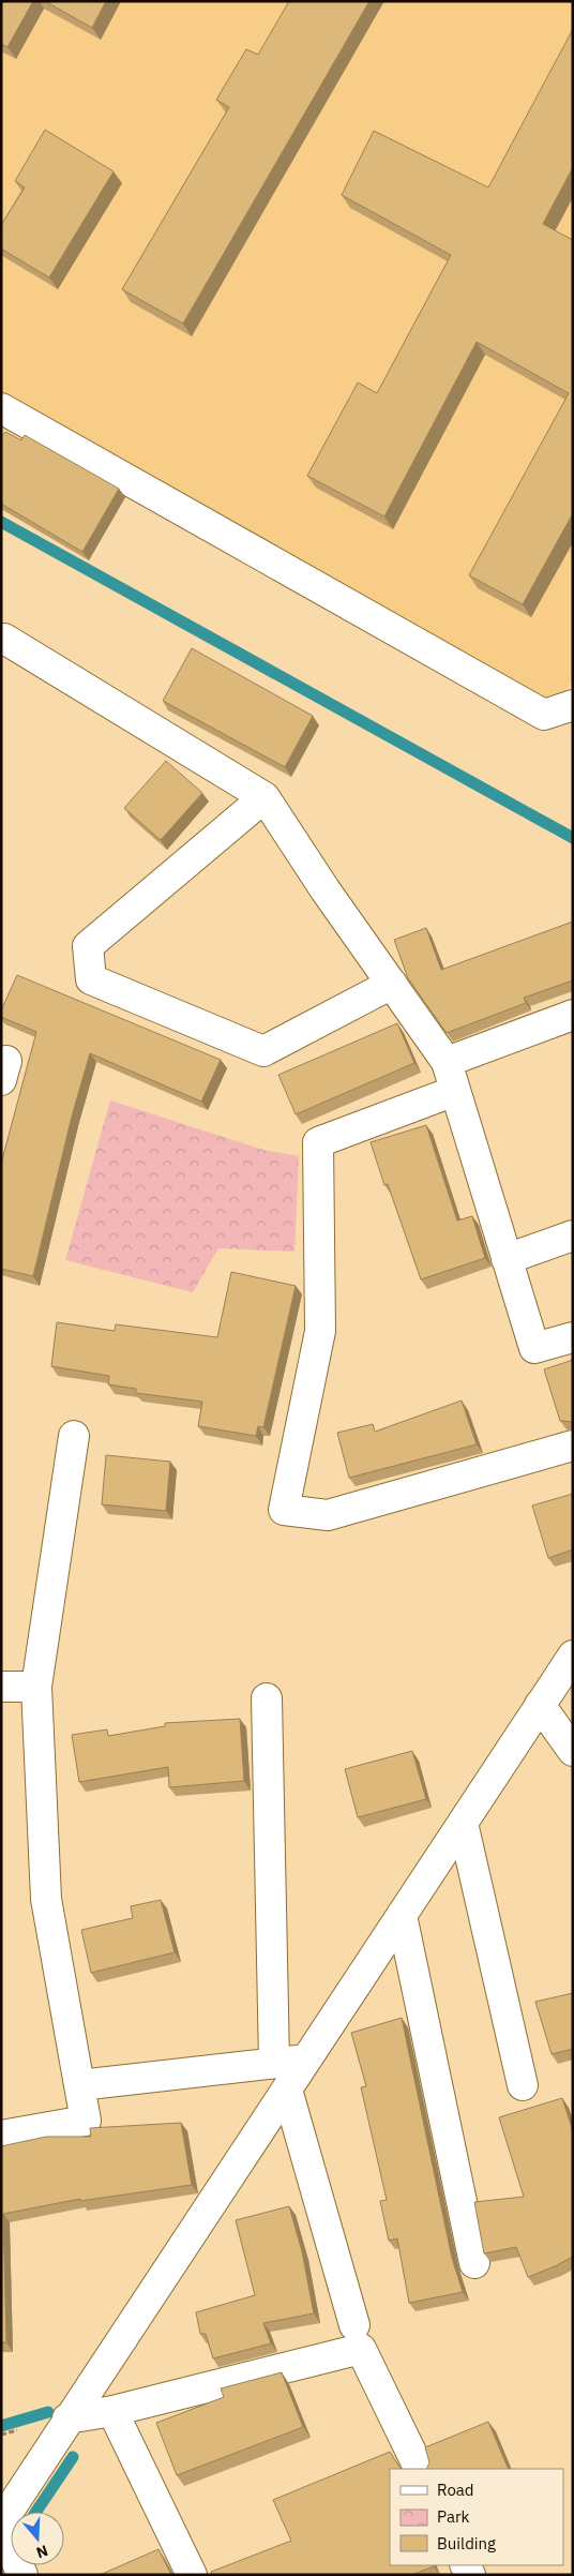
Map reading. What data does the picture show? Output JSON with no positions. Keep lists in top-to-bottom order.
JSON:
{
  "legend": ["Road", "Park", "Building"],
  "north": "bottom"
}
